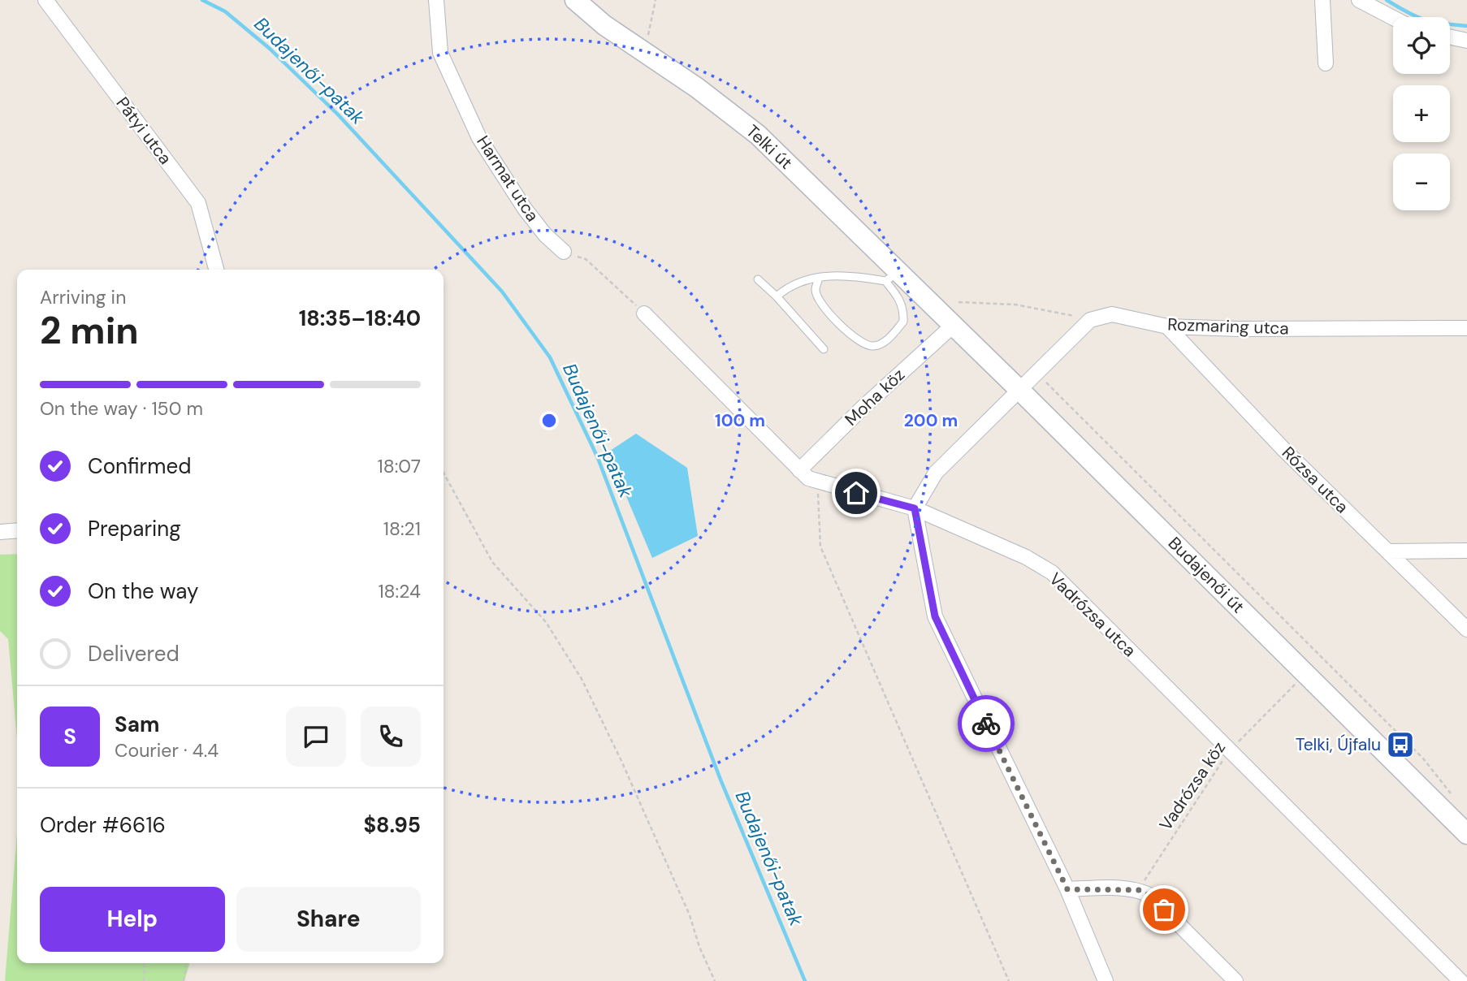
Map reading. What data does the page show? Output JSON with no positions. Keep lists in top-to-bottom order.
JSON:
{
  "streets": {
    "main road": ["Telki út", "Budajenői út"],
    "street": [
      "Pátyi utca",
      "Harmat utca",
      "Rozmaring utca",
      "Moha köz",
      "Rózsa utca",
      "Vadrózsa utca"
    ],
    "path": ["Vadrózsa köz"]
  },
  "crossings": [
    ["Telki út", "Moha köz"],
    ["Telki út", "Budajenői út"],
    ["Rozmaring utca", "Rózsa utca"],
    ["Moha köz", "Budajenői út"],
    ["Moha köz", "Vadrózsa utca"],
    ["Vadrózsa utca", "Vadrózsa köz"]
  ],
  "water": ["Budajenői-patak"],
  "places": {
    "bus stop": ["Telki, Újfalu"]
  },
  "page": {
    "map_buttons": ["+", "−"],
    "heading": ["2 min", "Arriving in", "18:35–18:40"],
    "panel": [
      "Sam",
      "Courier · 4.4",
      "Order #6616",
      "$8.95"
    ],
    "bar": "On the way · 150 m",
    "list": [
      ["Confirmed", "18:07"],
      ["Preparing", "18:21"],
      ["On the way", "18:24"],
      "Delivered"
    ],
    "round": "S",
    "buttons": ["Help", "Share"]
  },
  "rings": ["100 m", "200 m"]
}
